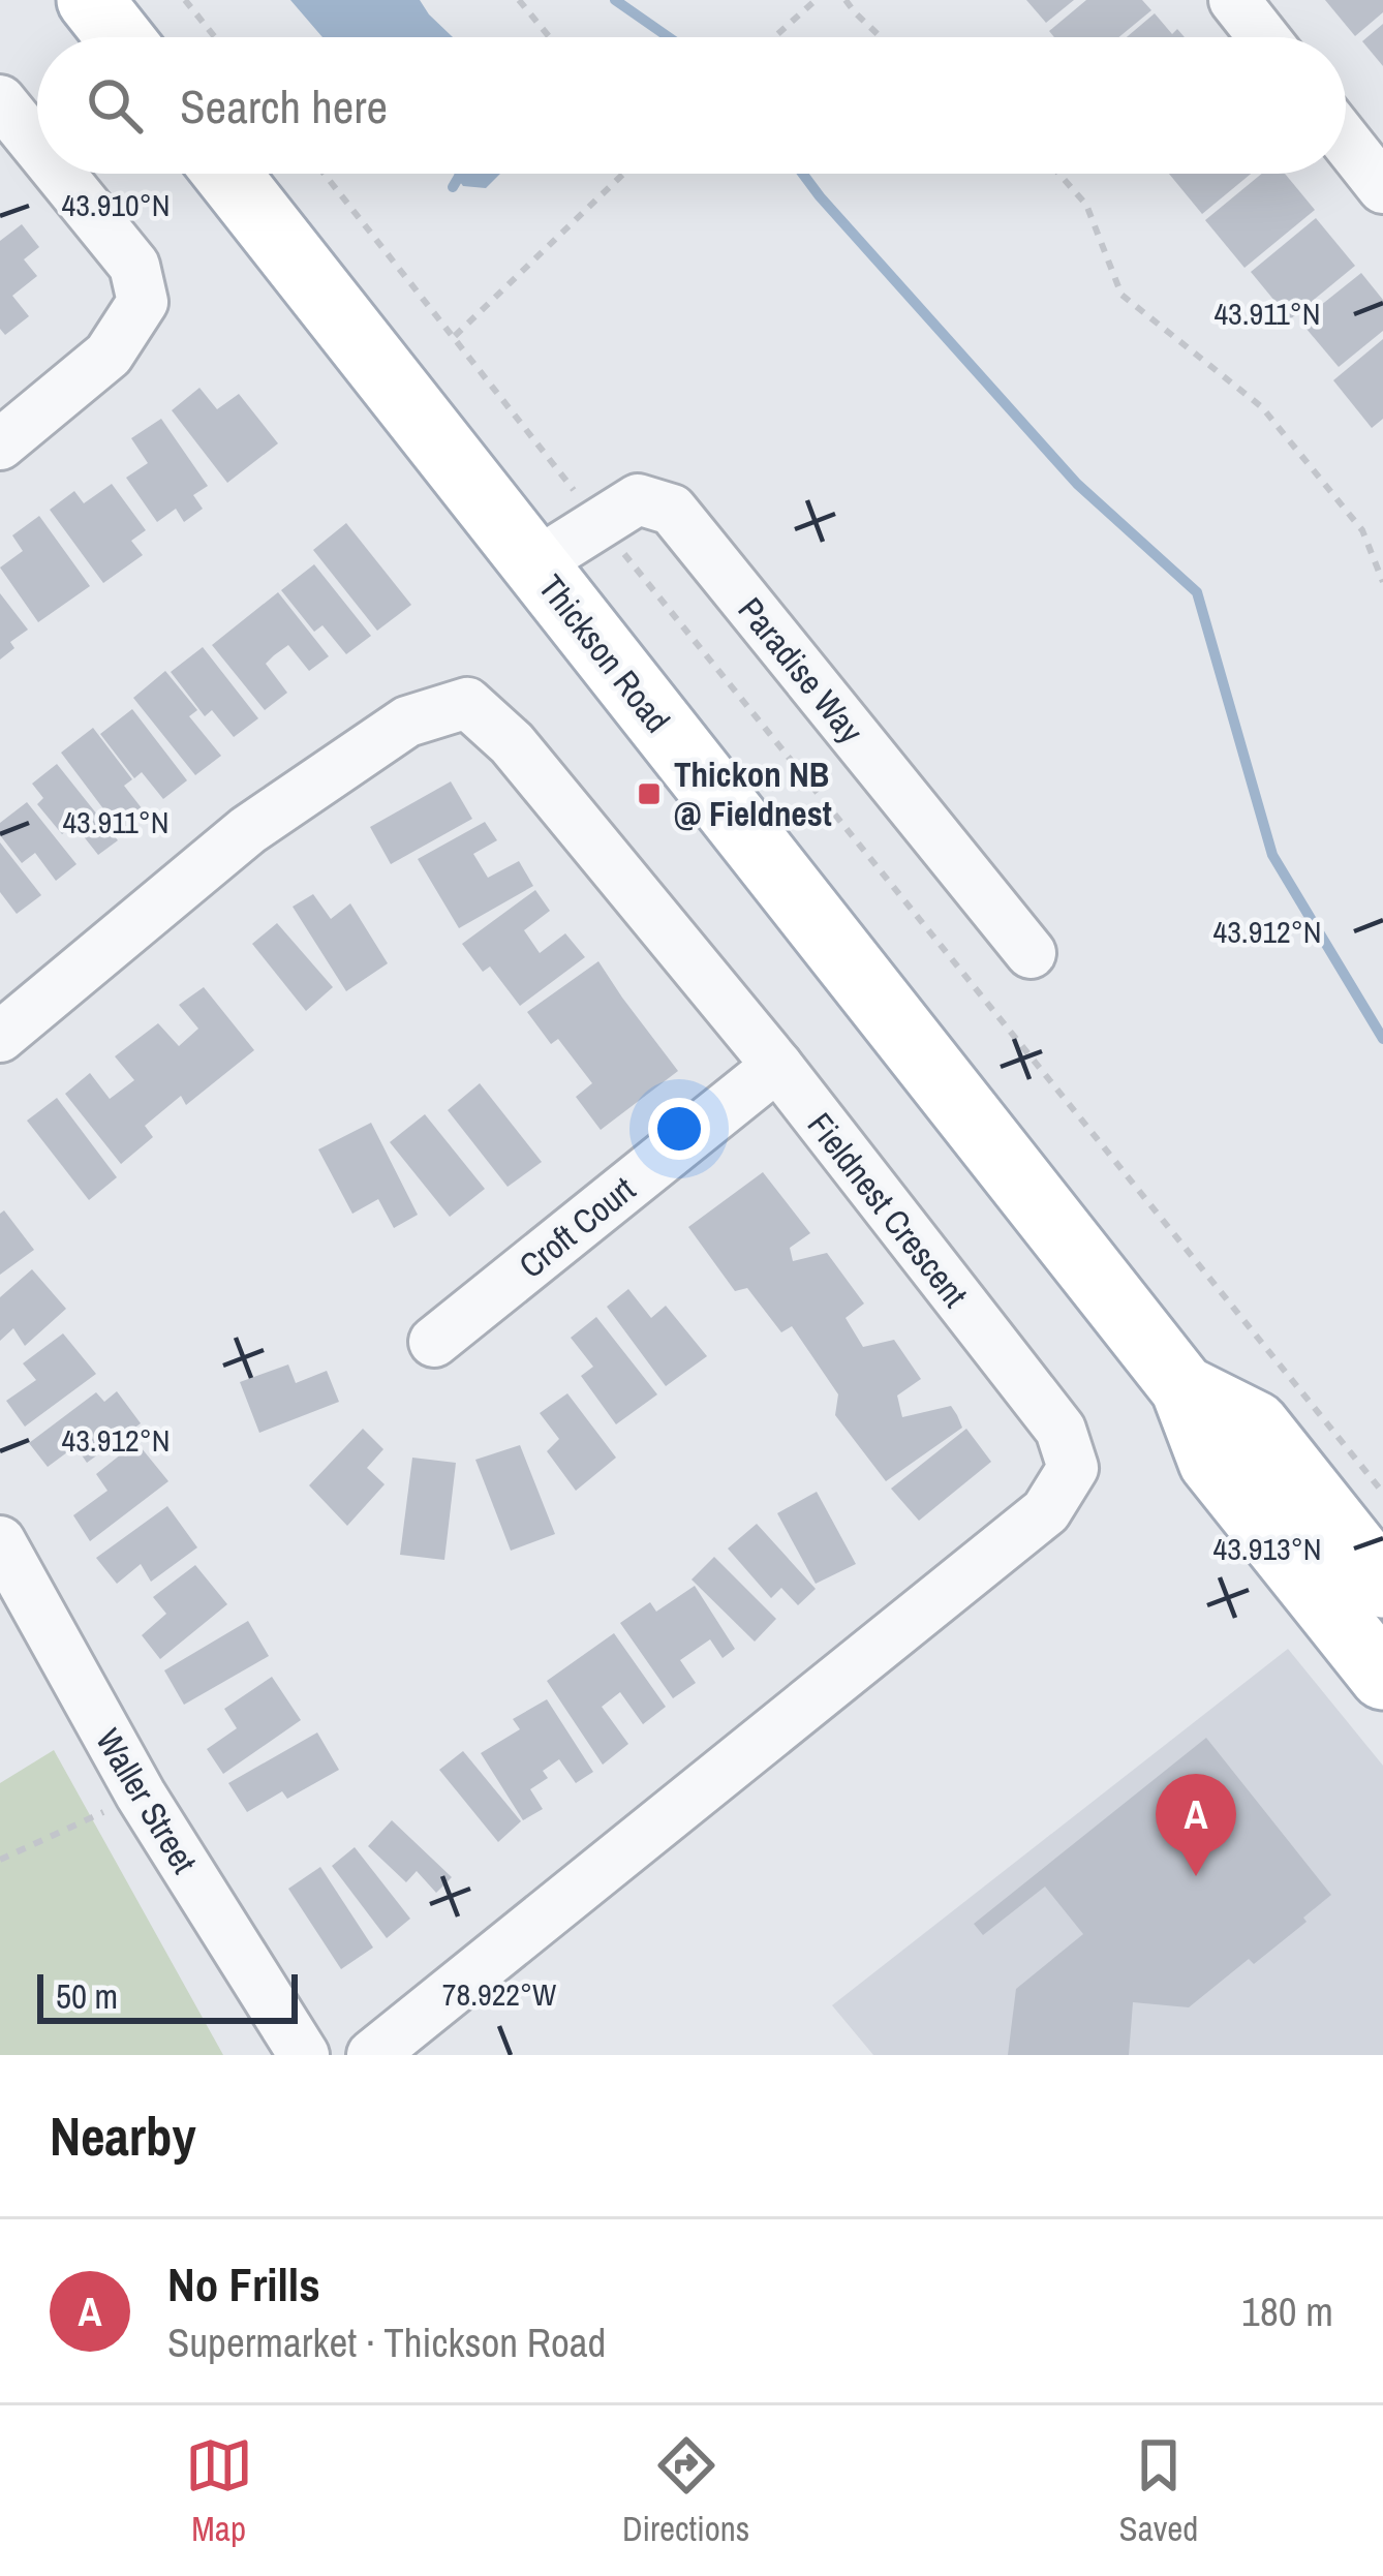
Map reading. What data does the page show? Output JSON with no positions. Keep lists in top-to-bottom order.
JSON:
{
  "streets": {
    "main road": ["Thickson Road"],
    "street": [
      "Paradise Way",
      "Fieldnest Crescent",
      "Croft Court",
      "Waller Street"
    ]
  },
  "crossings": [
    ["Thickson Road", "Paradise Way"],
    ["Fieldnest Crescent", "Croft Court"]
  ],
  "places": {
    "transit": ["Thickon NB @ Fieldnest"]
  },
  "scale_bar": "50 m",
  "page": {
    "search": "Search here",
    "pins": "A",
    "scale": "50 m",
    "heading": "Nearby",
    "list": [
      {
        "mark": "A",
        "name": "No Frills",
        "note": "Supermarket · Thickson Road",
        "value": "180 m"
      }
    ],
    "nav": ["Map", "Directions", "Saved"]
  },
  "coordinates": [
    "43.910°N",
    "43.911°N",
    "43.912°N",
    "43.913°N",
    "78.922°W"
  ]
}
